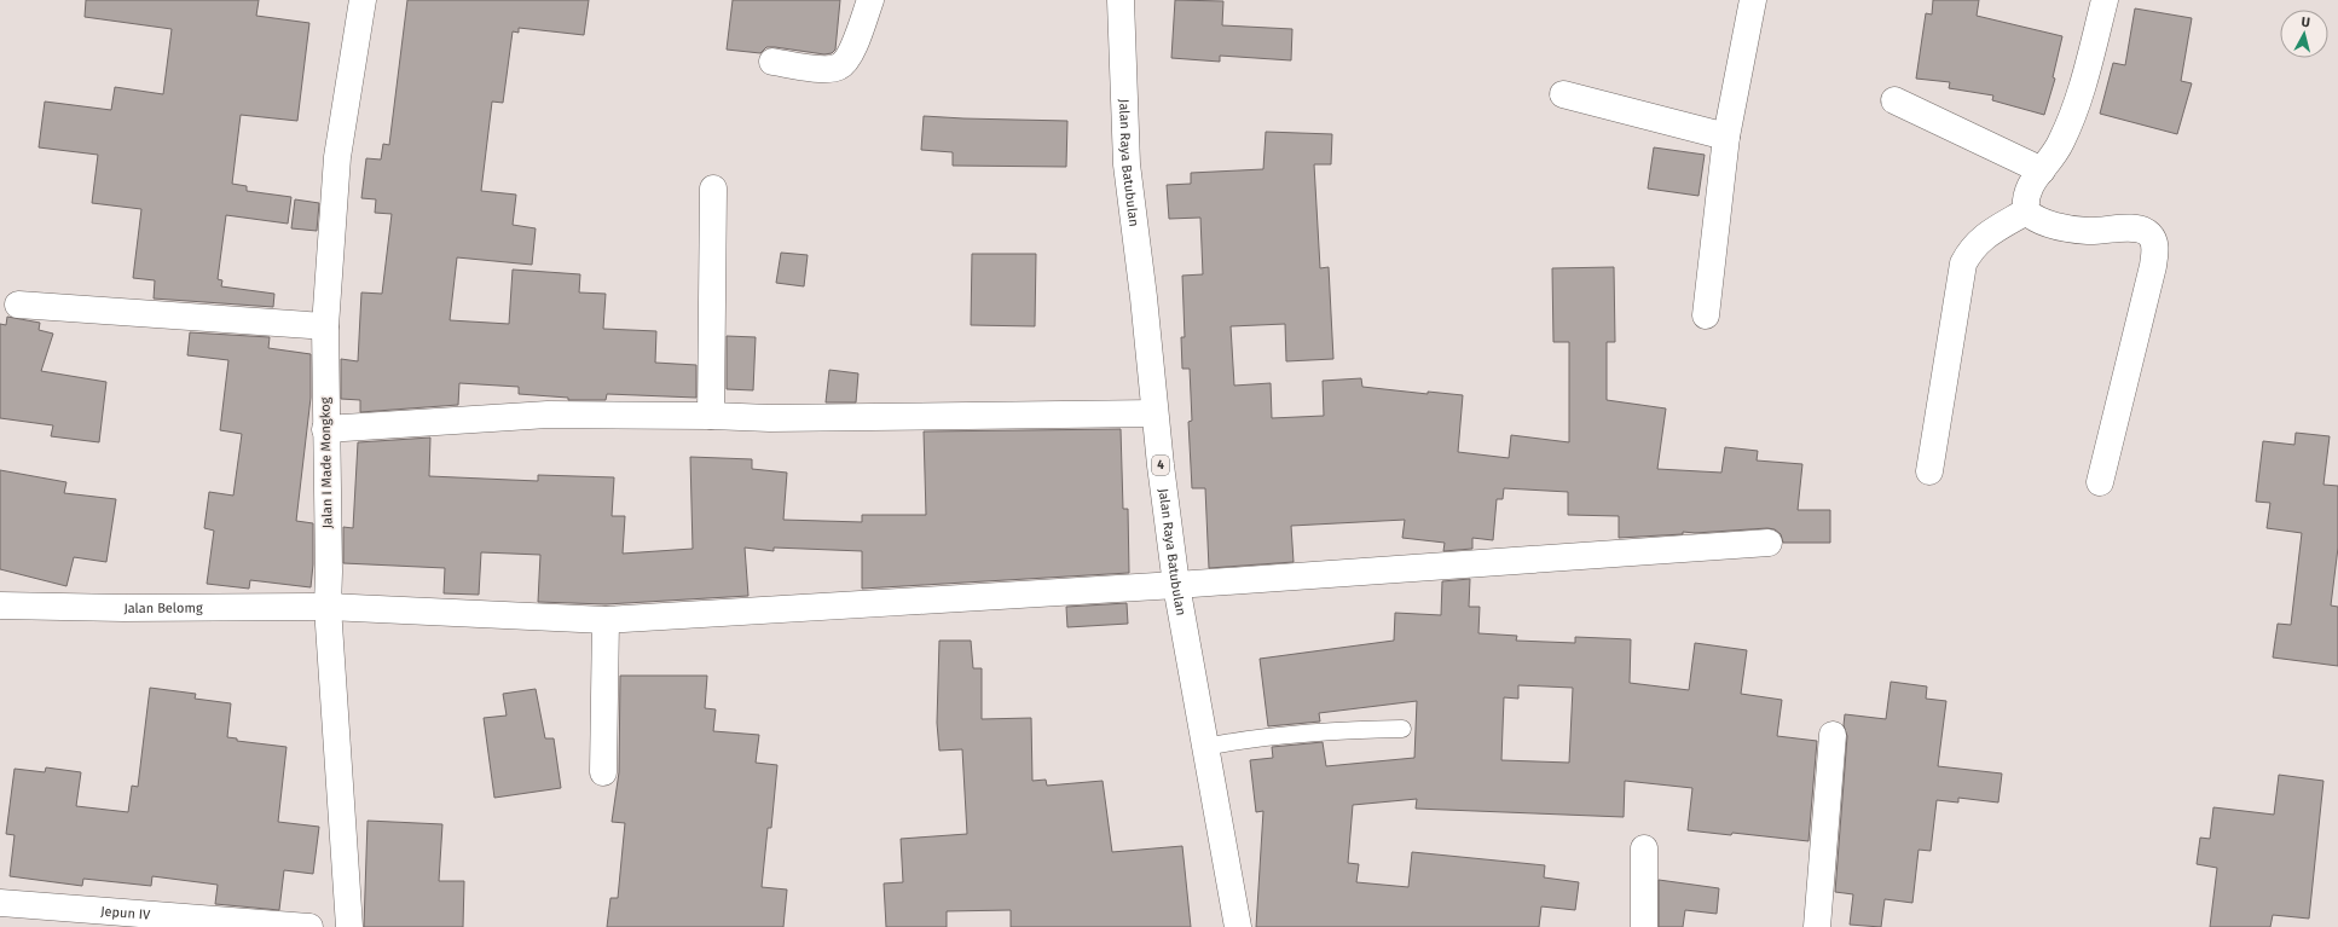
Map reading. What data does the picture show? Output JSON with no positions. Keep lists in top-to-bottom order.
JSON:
{
  "streets": {
    "main road": [
      "Jalan Raya Batubulan",
      "Jalan I Made Mongkog",
      "4",
      "Jalan Belomg",
      "Jepun IV"
    ]
  },
  "crossings": [
    ["Jalan Raya Batubulan", "Jalan Belomg"],
    ["Jalan I Made Mongkog", "Jalan Belomg"]
  ],
  "north": "top"
}
